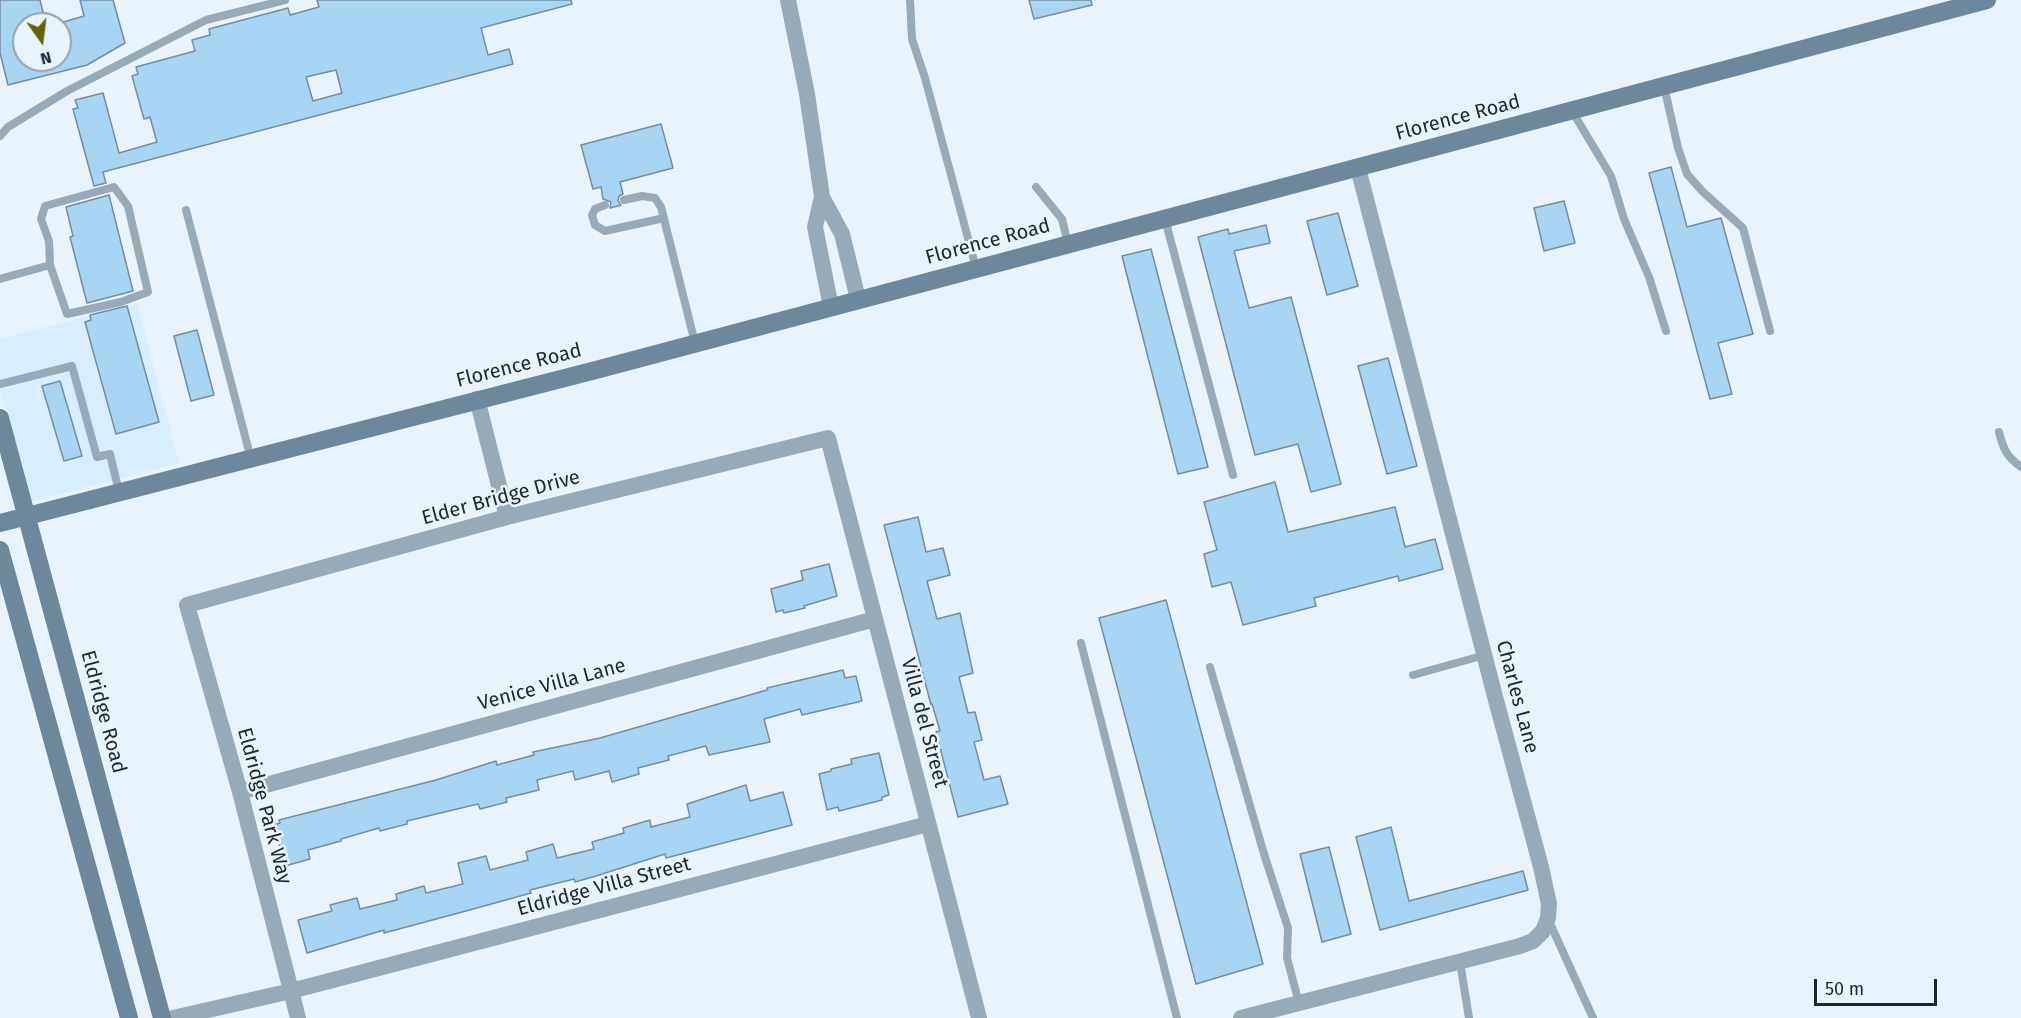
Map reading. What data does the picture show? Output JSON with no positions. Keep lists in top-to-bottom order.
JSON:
{
  "streets": {
    "street": [
      "Florence Road",
      "Elder Bridge Drive",
      "Venice Villa Lane",
      "Charles Lane",
      "Eldridge Road",
      "Villa del Street",
      "Eldridge Park Way",
      "Eldridge Villa Street"
    ]
  },
  "crossings": [
    ["Florence Road", "Charles Lane"],
    ["Florence Road", "Eldridge Road"],
    ["Elder Bridge Drive", "Villa del Street"],
    ["Elder Bridge Drive", "Eldridge Park Way"],
    ["Venice Villa Lane", "Villa del Street"],
    ["Venice Villa Lane", "Eldridge Park Way"],
    ["Villa del Street", "Eldridge Villa Street"],
    ["Eldridge Park Way", "Eldridge Villa Street"]
  ],
  "scale_bar": "50 m",
  "north": "bottom"
}
